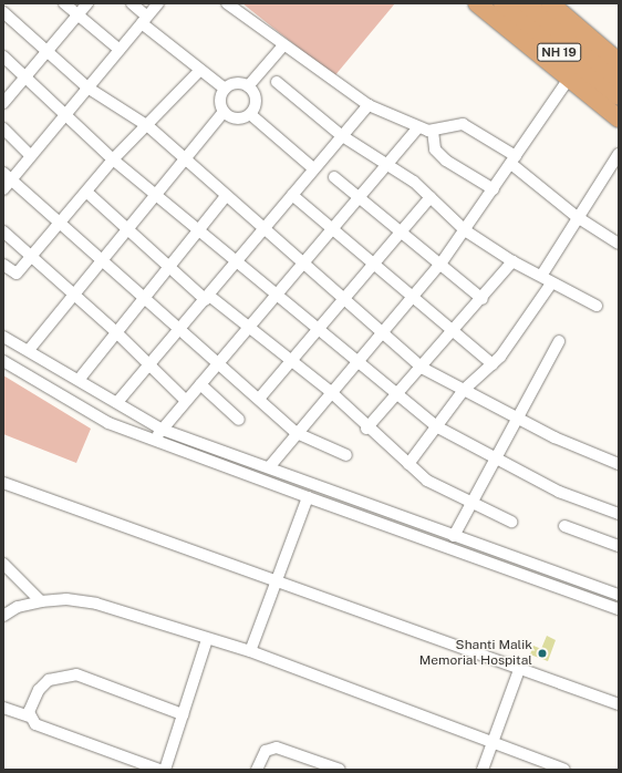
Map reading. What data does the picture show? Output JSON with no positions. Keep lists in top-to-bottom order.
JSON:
{
  "streets": {
    "highway": ["NH 19"]
  },
  "places": ["Shanti Malik Memorial Hospital"]
}
